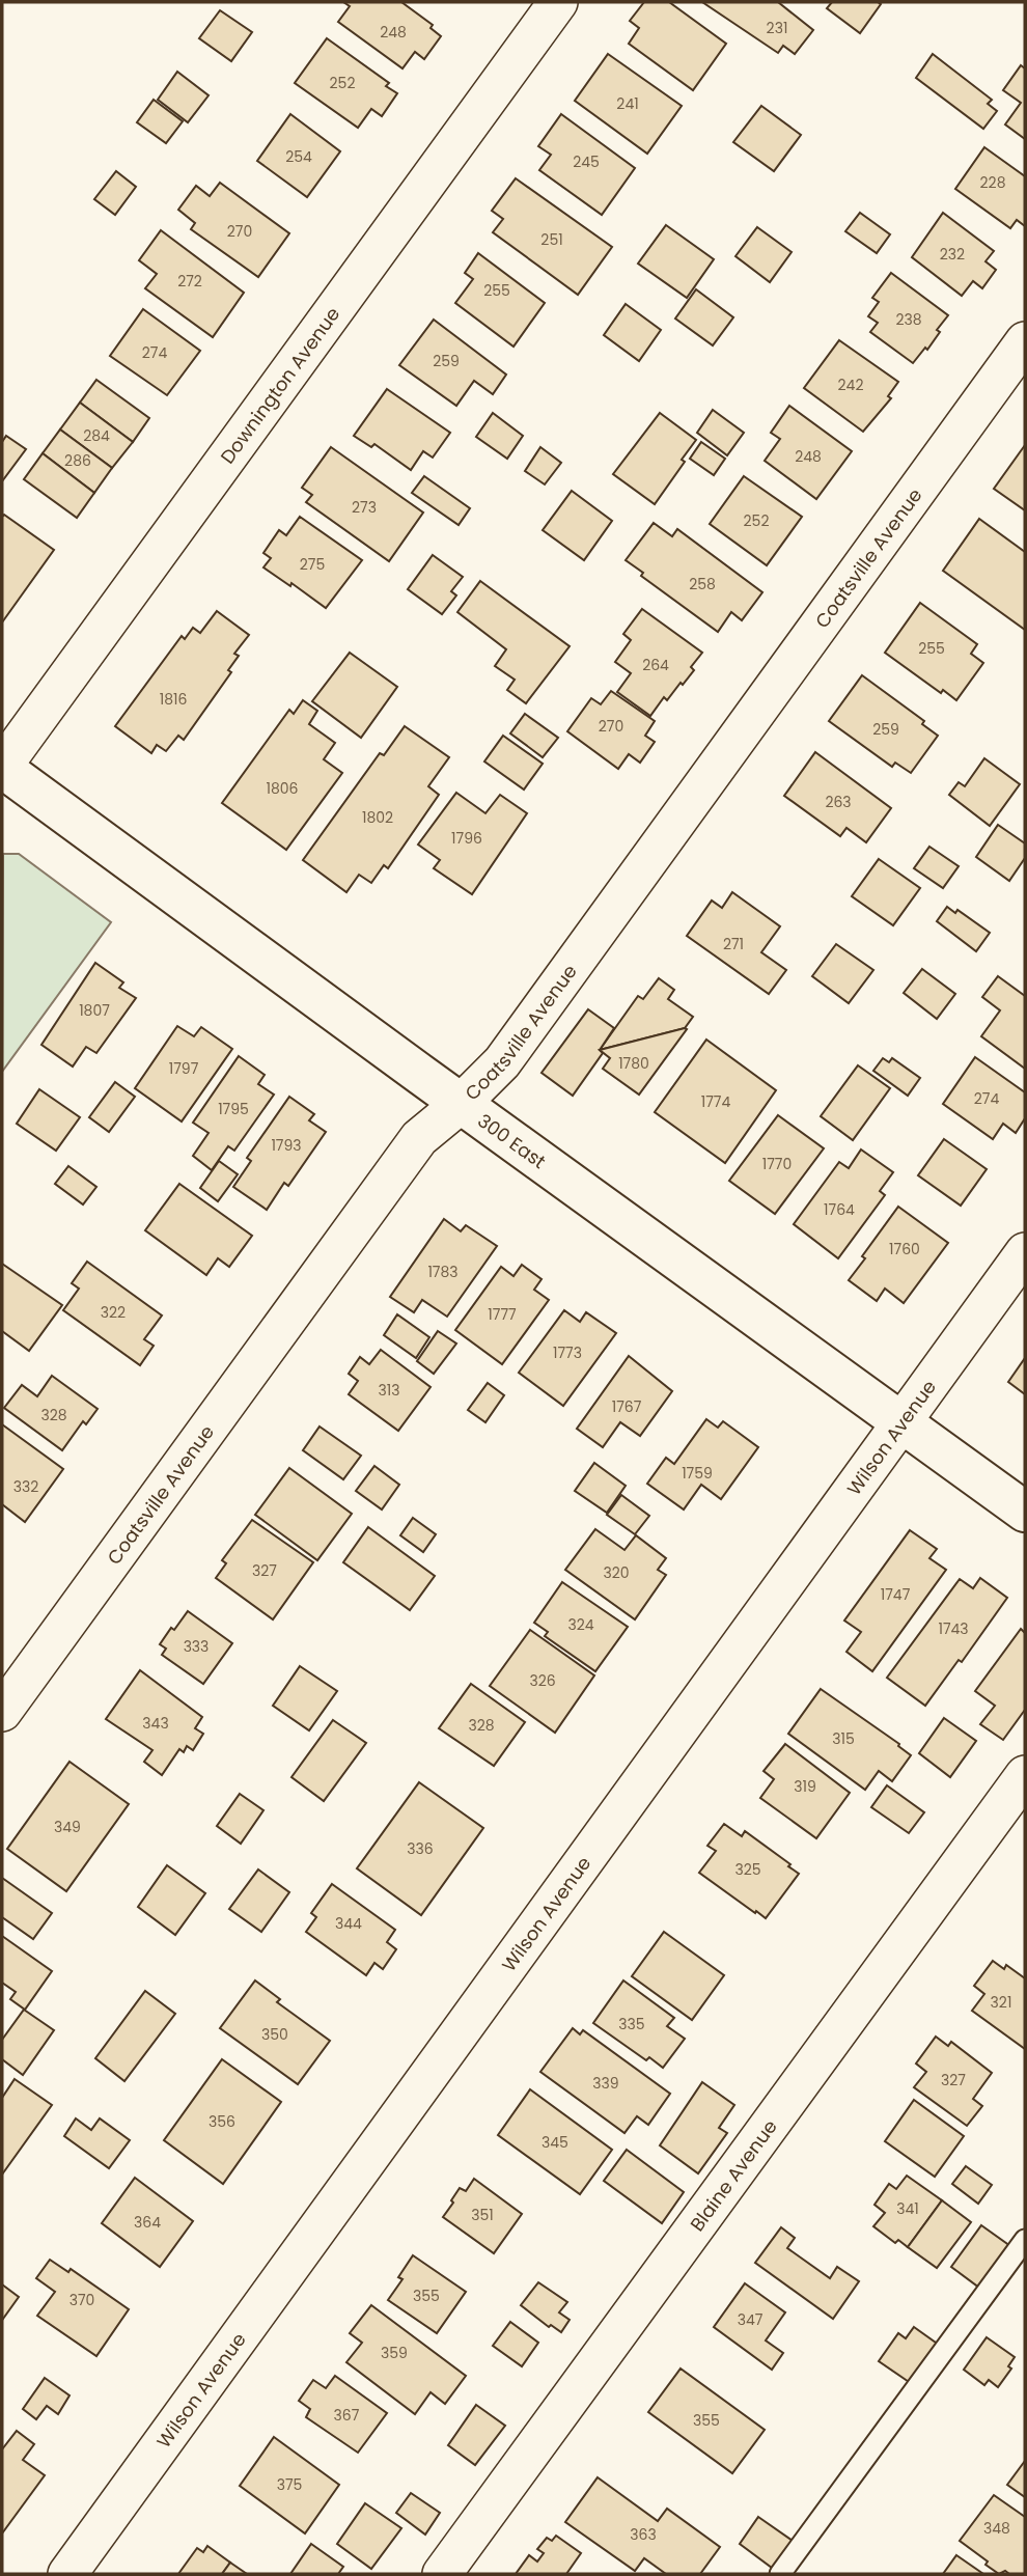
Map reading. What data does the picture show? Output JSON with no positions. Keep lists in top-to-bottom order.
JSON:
{
  "streets": {
    "street": [
      "Downington Avenue",
      "Coatsville Avenue",
      "300 East",
      "Wilson Avenue",
      "Blaine Avenue"
    ]
  },
  "crossings": [
    ["Downington Avenue", "300 East"],
    ["Coatsville Avenue", "300 East"],
    ["300 East", "Wilson Avenue"]
  ],
  "house_numbers": [
    "231",
    "248",
    "252",
    "241",
    "254",
    "245",
    "228",
    "270",
    "251",
    "232",
    "272",
    "255",
    "238",
    "274",
    "259",
    "242",
    "284",
    "248",
    "286",
    "273",
    "252",
    "275",
    "258",
    "255",
    "264",
    "1816",
    "270",
    "259",
    "1806",
    "263",
    "1802",
    "1796",
    "271",
    "1807",
    "1780",
    "1797",
    "274",
    "1774",
    "1795",
    "1793",
    "1770",
    "1764",
    "1760",
    "1783",
    "322",
    "1777",
    "1773",
    "313",
    "1767",
    "328",
    "1759",
    "332",
    "327",
    "320",
    "1747",
    "324",
    "1743",
    "333",
    "326",
    "343",
    "328",
    "315",
    "319",
    "349",
    "336",
    "325",
    "344",
    "321",
    "335",
    "350",
    "327",
    "339",
    "356",
    "345",
    "341",
    "351",
    "364",
    "355",
    "370",
    "347",
    "359",
    "367",
    "355",
    "375",
    "348",
    "363"
  ]
}
